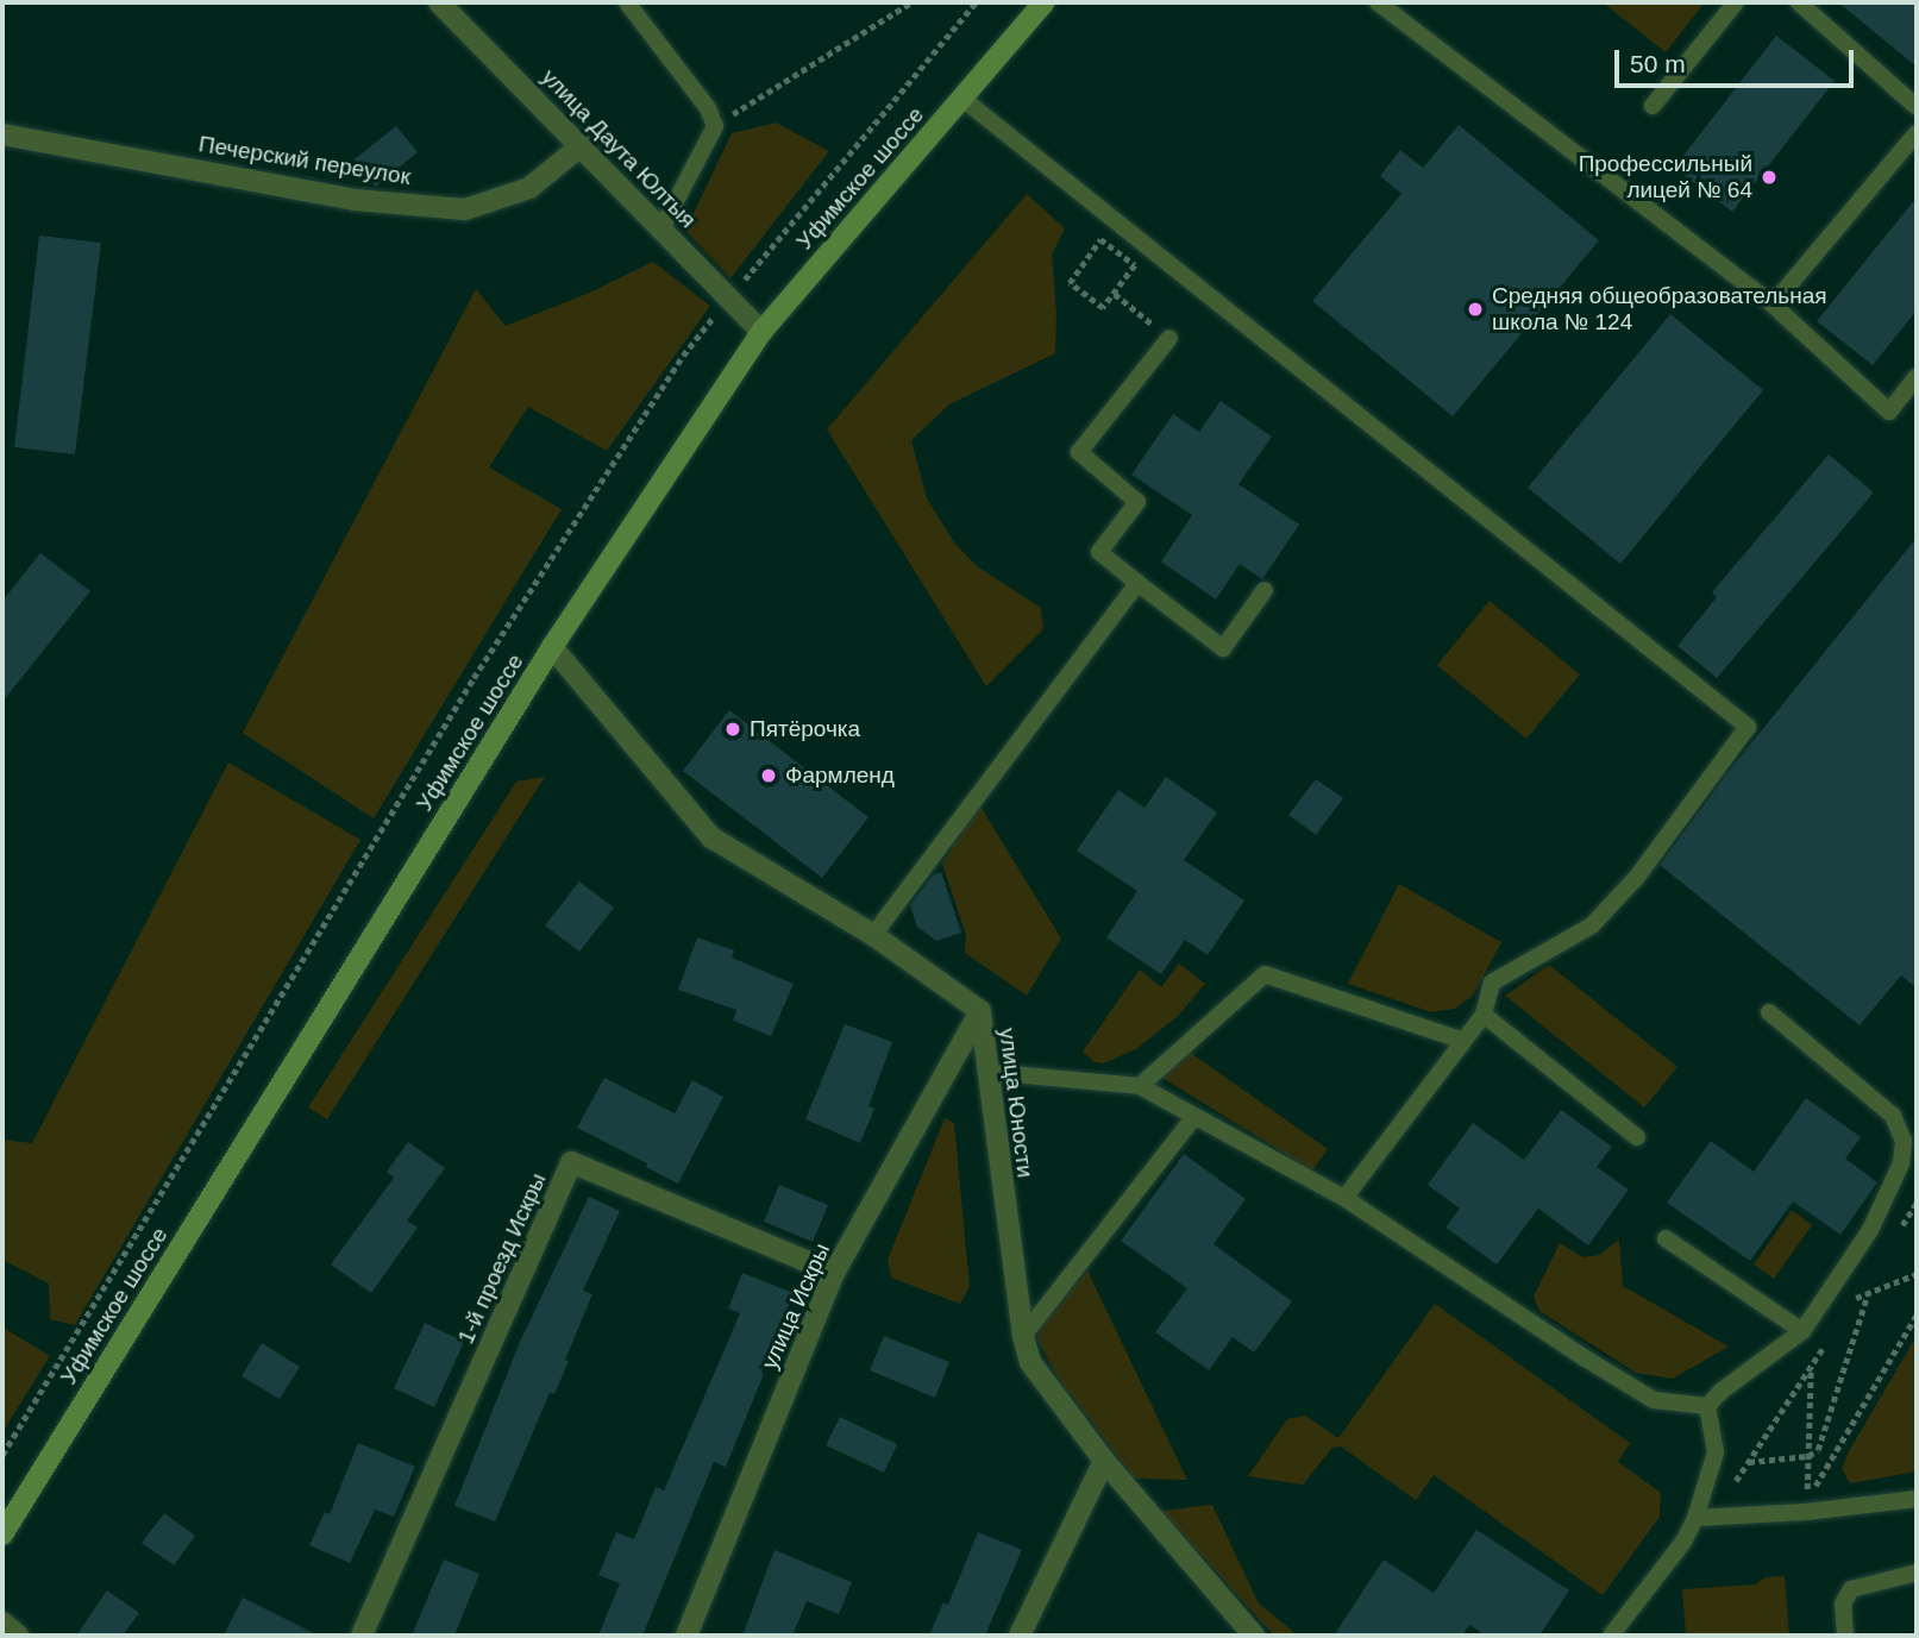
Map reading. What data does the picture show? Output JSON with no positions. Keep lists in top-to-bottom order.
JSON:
{
  "streets": {
    "main road": ["Уфимское шоссе"],
    "street": [
      "улица Даута Юлтыя",
      "Печерский переулок",
      "улица Юности",
      "1-й проезд Искры",
      "улица Искры"
    ]
  },
  "crossings": [
    ["улица Даута Юлтыя", "Печерский переулок"],
    ["улица Даута Юлтыя", "Уфимское шоссе"],
    ["Уфимское шоссе", "улица Юности"],
    ["улица Юности", "улица Искры"],
    ["1-й проезд Искры", "улица Искры"]
  ],
  "places": [
    "Профессильный лицей № 64",
    "Средняя общеобразовательная школа № 124",
    "Пятёрочка",
    "Фармленд"
  ],
  "scale_bar": "50 m"
}
